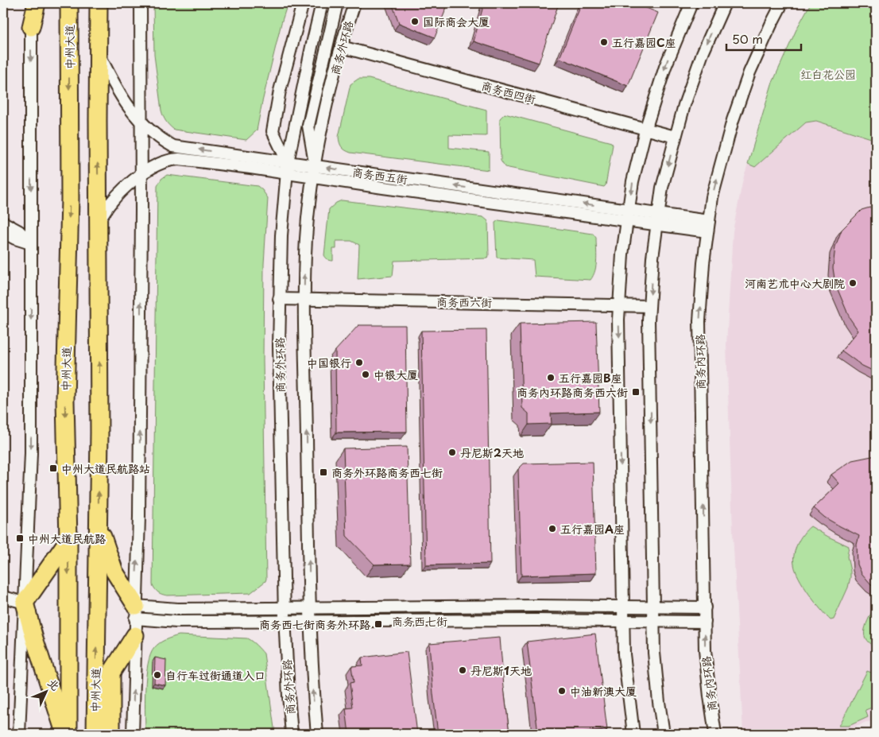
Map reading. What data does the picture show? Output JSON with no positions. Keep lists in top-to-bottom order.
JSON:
{
  "streets": {
    "highway": ["中州大道"],
    "street": [
      "商务外环路",
      "商务西四街",
      "商务西五街",
      "商务西六街",
      "商务内环路",
      "商务西七街"
    ]
  },
  "crossings": [
    ["中州大道", "商务西五街"],
    ["商务外环路", "商务西四街"],
    ["商务外环路", "商务西五街"],
    ["商务外环路", "商务西六街"],
    ["商务外环路", "商务西七街"],
    ["商务西五街", "商务内环路"],
    ["商务内环路", "商务西七街"]
  ],
  "parks": ["红白花公园"],
  "places": {
    "other": [
      "国际商会大厦",
      "五行嘉园C座",
      "河南艺术中心大剧院",
      "中国银行",
      "中银大厦",
      "五行嘉园B座",
      "丹尼斯2天地",
      "五行嘉园A座",
      "丹尼斯1天地",
      "自行车过街通道入口",
      "中油新澳大厦"
    ],
    "transit": [
      "商务内环路商务西六街",
      "中州大道民航路站",
      "商务外环路商务西七街",
      "中州大道民航路",
      "商务西七街商务外环路"
    ]
  },
  "scale_bar": "50 m",
  "north": "top right"
}
